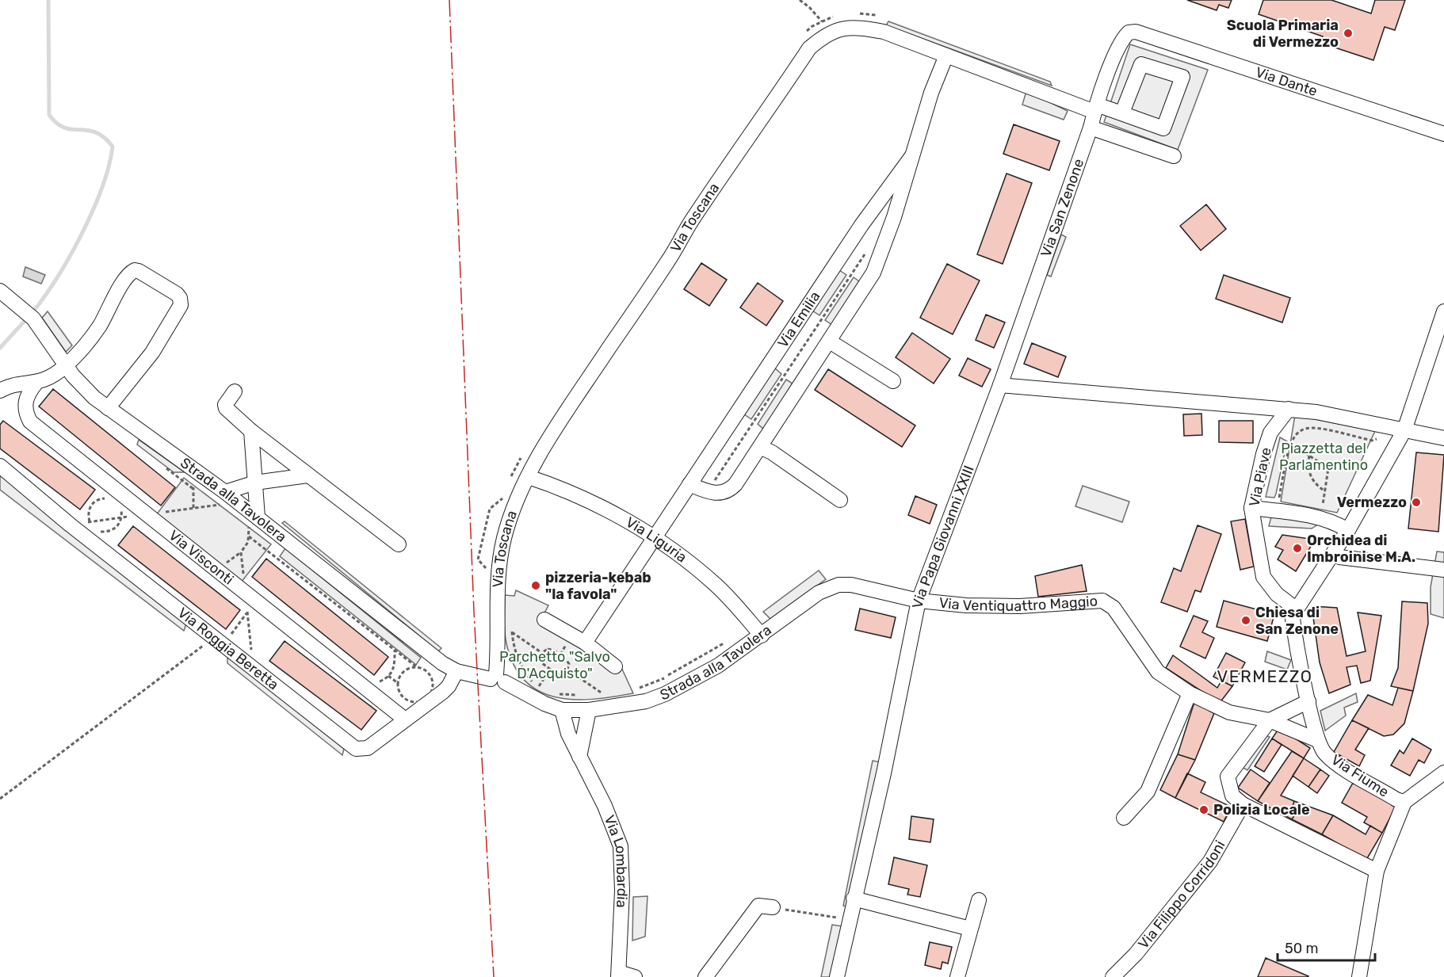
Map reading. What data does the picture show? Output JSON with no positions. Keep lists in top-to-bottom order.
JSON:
{
  "streets": {
    "street": [
      "Via Dante",
      "Via San Zenone",
      "Via Toscana",
      "Via Emilia",
      "Via Piave",
      "Strada alla Tavolera",
      "Via Papa Giovanni XXIII",
      "Via Liguria",
      "Via Visconti",
      "Via Ventiquattro Maggio",
      "Via Roggia Beretta",
      "Via Fiume",
      "Via Lombardia",
      "Via Filippo Corridoni"
    ]
  },
  "crossings": [
    ["Via Dante", "Via San Zenone"],
    ["Via San Zenone", "Via Toscana"],
    ["Via San Zenone", "Via Papa Giovanni XXIII"],
    ["Via Toscana", "Via Emilia"],
    ["Via Toscana", "Strada alla Tavolera"],
    ["Via Toscana", "Via Liguria"],
    ["Via Emilia", "Via Liguria"],
    ["Strada alla Tavolera", "Via Papa Giovanni XXIII"],
    ["Strada alla Tavolera", "Via Liguria"],
    ["Strada alla Tavolera", "Via Ventiquattro Maggio"],
    ["Strada alla Tavolera", "Via Roggia Beretta"],
    ["Strada alla Tavolera", "Via Lombardia"],
    ["Via Papa Giovanni XXIII", "Via Ventiquattro Maggio"],
    ["Via Visconti", "Via Roggia Beretta"]
  ],
  "districts": ["VERMEZZO"],
  "parks": ["Piazzetta del Parlamentino", "Parchetto \"Salvo D'Acquisto\""],
  "places": [
    "Scuola Primaria di Vermezzo",
    "Vermezzo",
    "Orchidea di Imbroinise M.A.",
    "pizzeria-kebab \"la favola\"",
    "Chiesa di San Zenone",
    "Polizia Locale"
  ],
  "scale_bar": "50 m"
}
